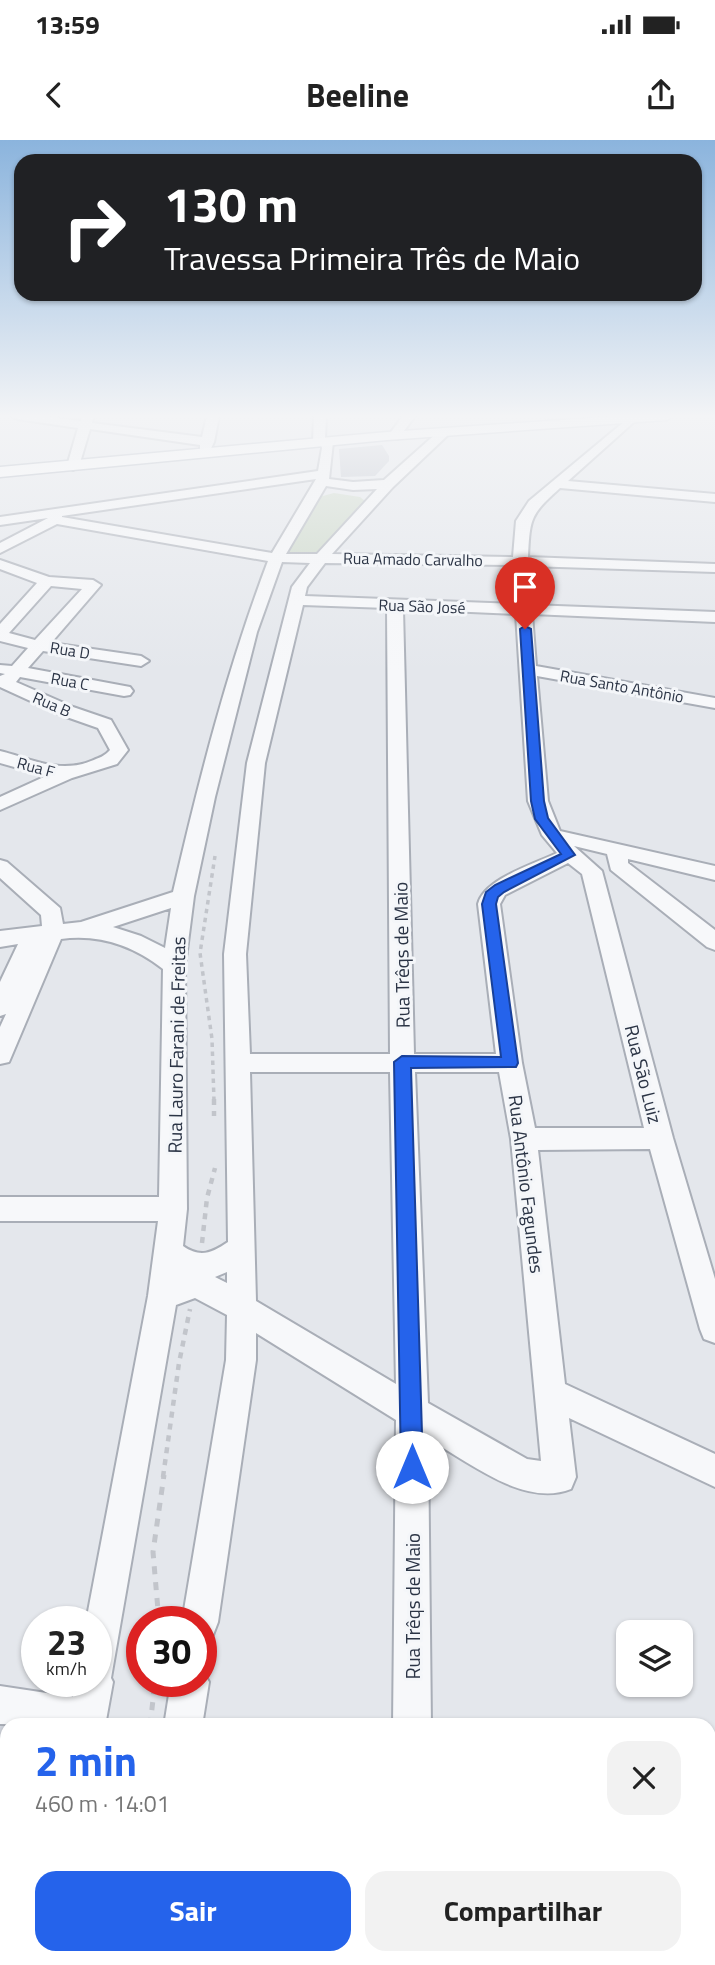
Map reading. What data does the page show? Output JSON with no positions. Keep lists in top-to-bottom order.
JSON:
{
  "streets": {
    "street": [
      "Rua Amado Carvalho",
      "Rua São José",
      "Rua D",
      "Rua C",
      "Rua Santo Antônio",
      "Rua B",
      "Rua F",
      "Rua Trêqs de Maio",
      "Rua Lauro Farani de Freitas",
      "Rua São Luiz",
      "Rua Antônio Fagundes"
    ]
  },
  "crossings": [
    ["Rua Amado Carvalho", "Rua Lauro Farani de Freitas"],
    ["Rua São José", "Rua Trêqs de Maio"],
    ["Rua C", "Rua B"],
    ["Rua B", "Rua F"],
    ["Rua Trêqs de Maio", "Rua Antônio Fagundes"]
  ],
  "page": {
    "status": "13:59",
    "header": "Beeline",
    "turn": ["130 m", "Travessa Primeira Três de Maio"],
    "speed": "23 km/h",
    "limit": "30",
    "heading": ["2 min", "460 m · 14:01"],
    "buttons": ["Sair", "Compartilhar"]
  }
}
